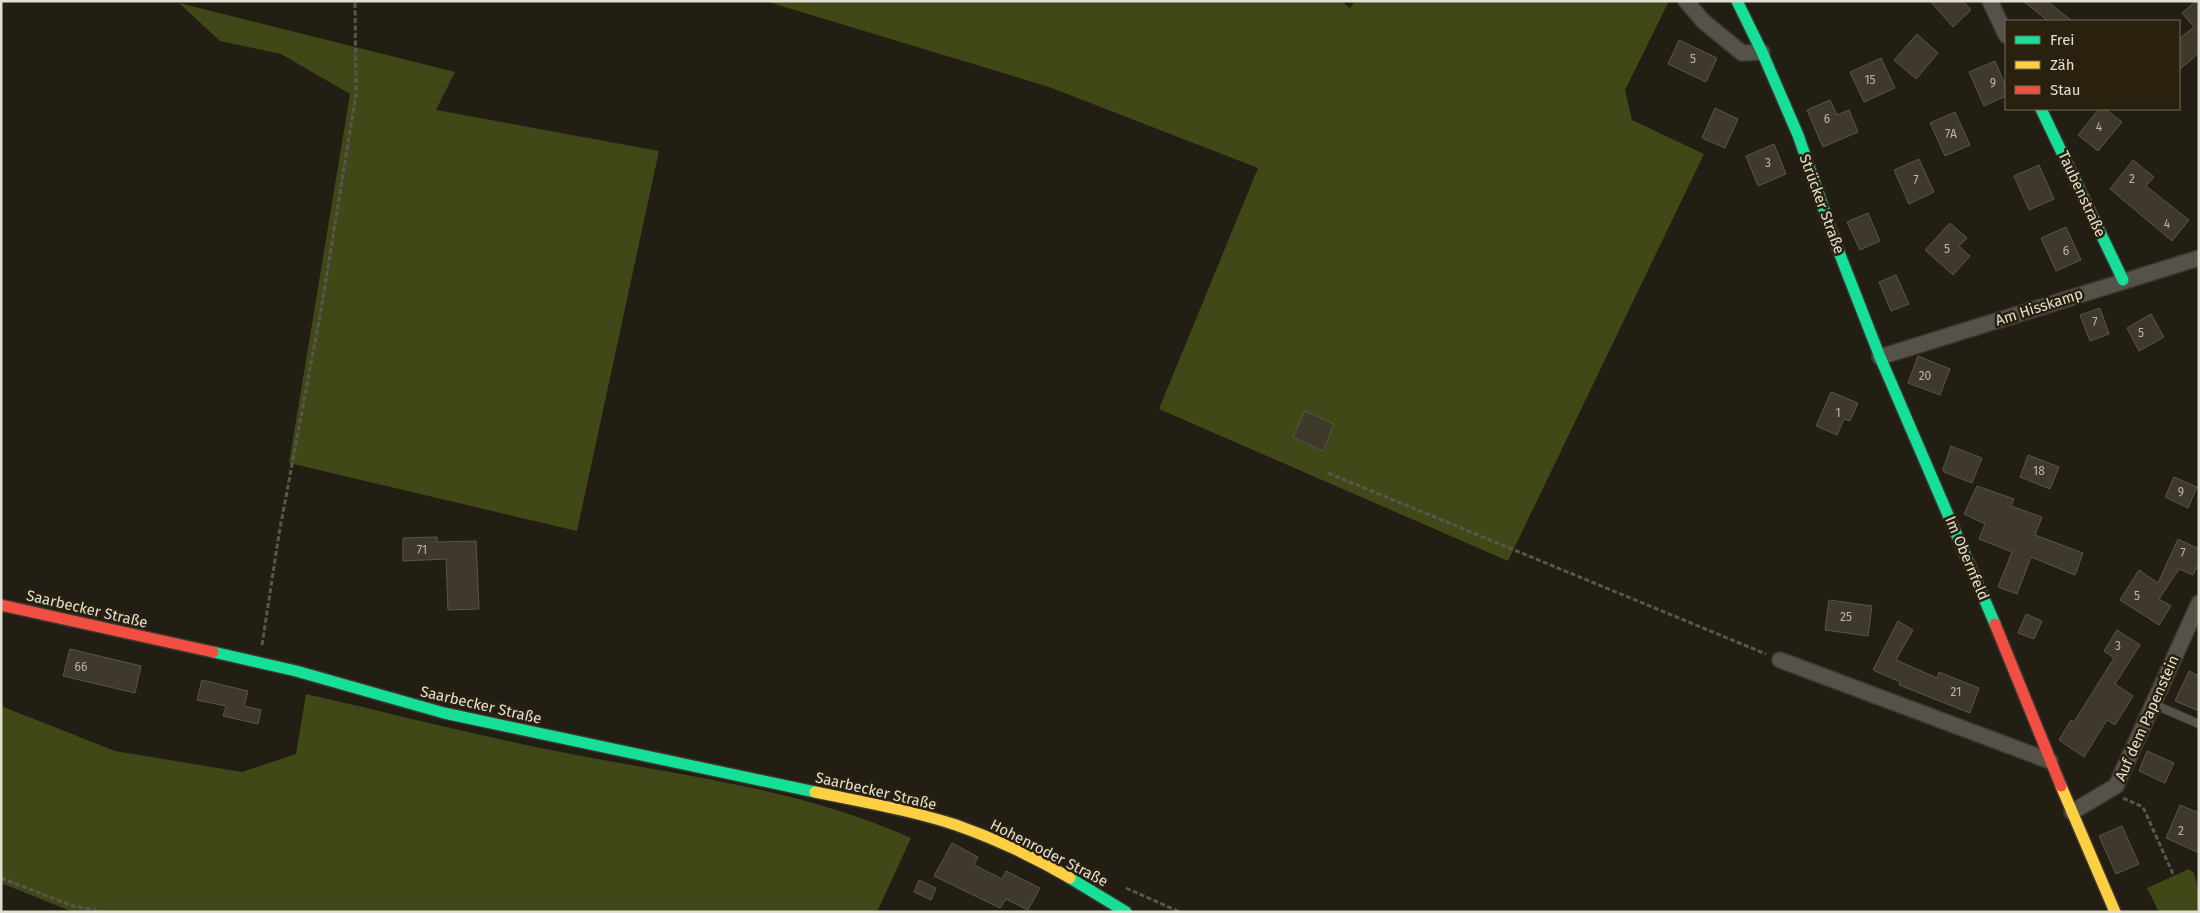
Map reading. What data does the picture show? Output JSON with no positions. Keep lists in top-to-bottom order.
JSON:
{
  "streets": {
    "street": [
      "Taubenstraße",
      "Strücker Straße",
      "Am Hisskamp",
      "Im Obernfeld",
      "Saarbecker Straße",
      "Auf dem Papenstein",
      "Hohenroder Straße"
    ]
  },
  "crossings": [
    ["Taubenstraße", "Am Hisskamp"],
    ["Strücker Straße", "Am Hisskamp"],
    ["Strücker Straße", "Im Obernfeld"],
    ["Am Hisskamp", "Im Obernfeld"],
    ["Im Obernfeld", "Auf dem Papenstein"],
    ["Saarbecker Straße", "Hohenroder Straße"]
  ],
  "house_numbers": [
    "5",
    "15",
    "9",
    "6",
    "4",
    "7A",
    "3",
    "2",
    "7",
    "4",
    "5",
    "6",
    "7",
    "5",
    "20",
    "1",
    "18",
    "9",
    "71",
    "7",
    "5",
    "25",
    "3",
    "66",
    "21",
    "2"
  ],
  "legend": ["Frei", "Zäh", "Stau"]
}
